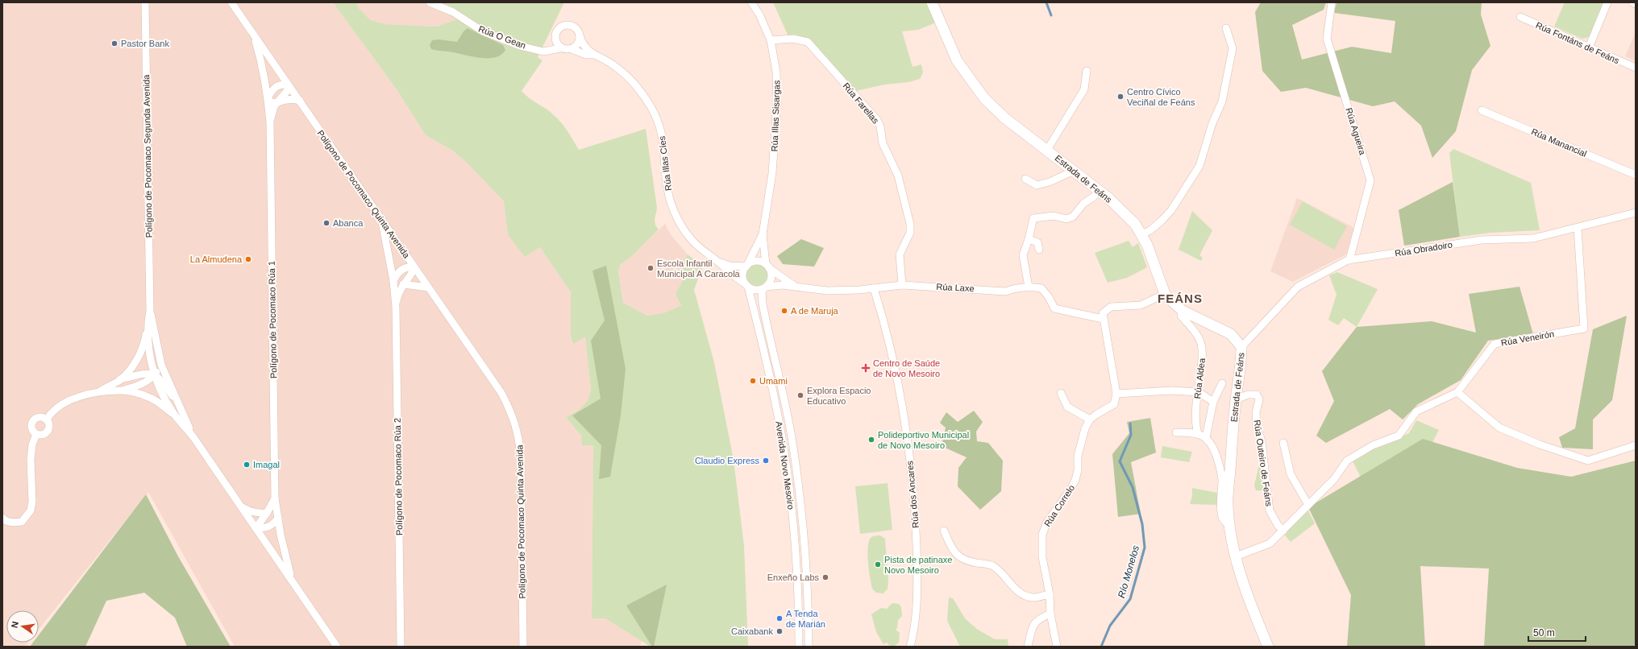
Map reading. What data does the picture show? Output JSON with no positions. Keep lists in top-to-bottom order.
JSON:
{
  "streets": {
    "street": [
      "Rúa O Gean",
      "Rúa Fontáns de Feáns",
      "Rúa Farellas",
      "Rúa Illas Sisargas",
      "Rúa Agueira",
      "Rúa Manancial",
      "Polígono de Pocomaco Segunda Avenida",
      "Rúa Illas Cíes",
      "Estrada de Feáns",
      "Polígono de Pocomaco Quinta Avenida",
      "Rúa Obradoiro",
      "Rúa Laxe",
      "Polígono de Pocomaco Rúa 1",
      "Rúa Veneirón",
      "Rúa Aldea",
      "Rúa Outeiro de Feáns",
      "Avenida Novo Mesoiro",
      "Polígono de Pocomaco Rúa 2",
      "Rúa dos Ancares",
      "Rúa Correlo"
    ]
  },
  "crossings": [
    ["Rúa O Gean", "Rúa Illas Cíes"],
    ["Rúa Farellas", "Rúa Illas Sisargas"],
    ["Rúa Farellas", "Rúa Laxe"],
    ["Rúa Illas Sisargas", "Rúa Illas Cíes"],
    ["Rúa Illas Sisargas", "Rúa Laxe"],
    ["Rúa Illas Sisargas", "Avenida Novo Mesoiro"],
    ["Rúa Agueira", "Rúa Obradoiro"],
    ["Rúa Illas Cíes", "Rúa Laxe"],
    ["Rúa Illas Cíes", "Avenida Novo Mesoiro"],
    ["Estrada de Feáns", "Rúa Obradoiro"],
    ["Estrada de Feáns", "Rúa Aldea"],
    ["Estrada de Feáns", "Rúa Outeiro de Feáns"],
    ["Polígono de Pocomaco Quinta Avenida", "Polígono de Pocomaco Rúa 1"],
    ["Polígono de Pocomaco Quinta Avenida", "Polígono de Pocomaco Rúa 2"],
    ["Rúa Obradoiro", "Rúa Veneirón"],
    ["Rúa Laxe", "Avenida Novo Mesoiro"],
    ["Rúa Laxe", "Rúa dos Ancares"]
  ],
  "districts": ["FEÁNS"],
  "water": ["Río Monelos"],
  "places": {
    "other": [
      "Pastor Bank",
      "Centro Cívico Veciñal de Feáns",
      "Abanca",
      "La Almudena",
      "Escola Infantil Municipal A Caracola",
      "A de Maruja",
      "Umami",
      "Explora Espacio Educativo",
      "Polideportivo Municipal de Novo Mesoiro",
      "Claudio Express",
      "Imagal",
      "Pista de patinaxe Novo Mesoiro",
      "Enxeño Labs",
      "A Tenda de Marián",
      "Caixabank"
    ],
    "health": ["Centro de Saúde de Novo Mesoiro"]
  },
  "scale_bar": "50 m",
  "north": "left"
}
